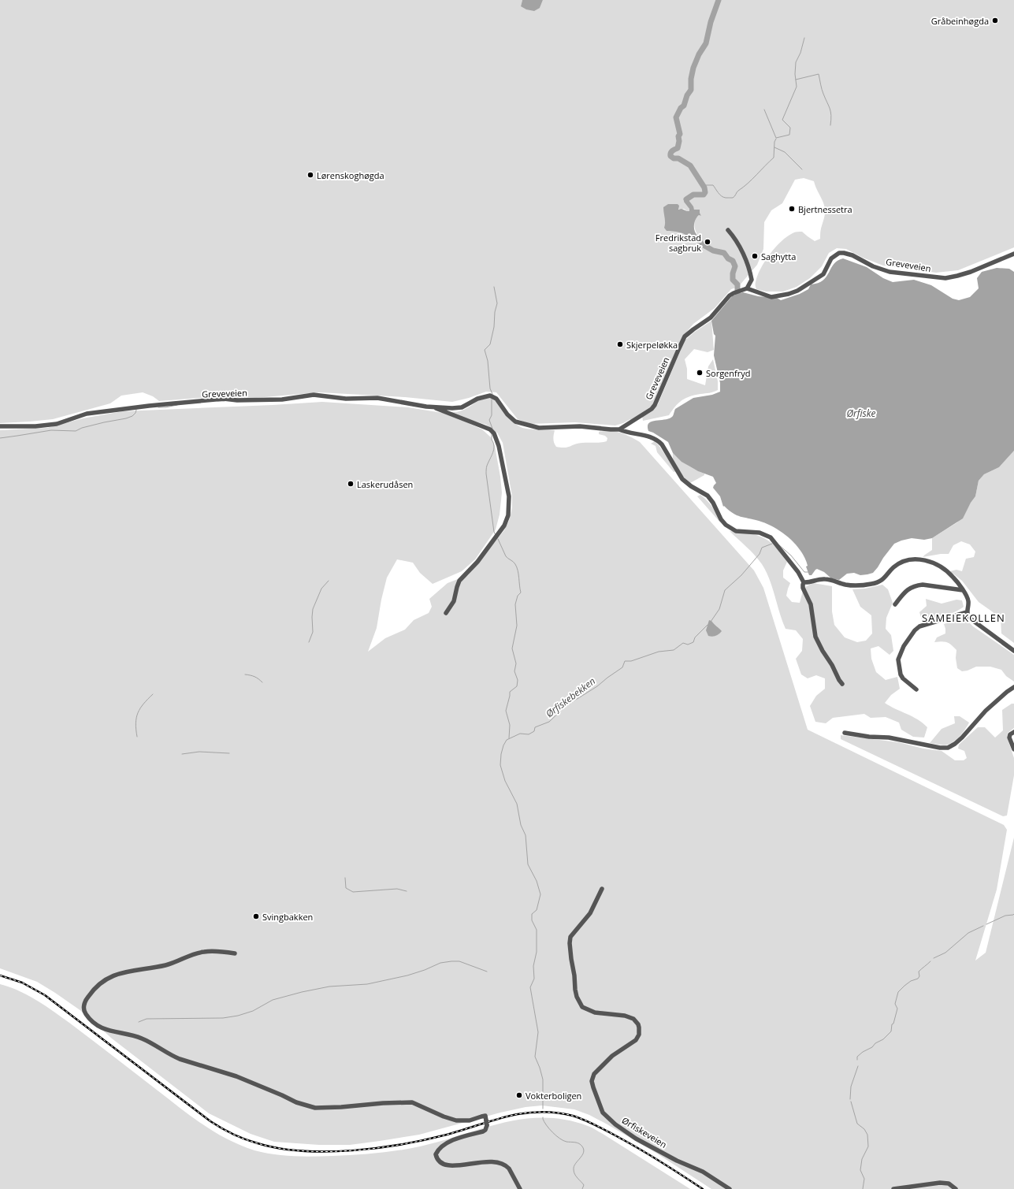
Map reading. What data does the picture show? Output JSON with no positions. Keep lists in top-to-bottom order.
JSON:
{
  "streets": {
    "street": ["Greveveien", "Ørfiskeveien"]
  },
  "districts": ["SAMEIEKOLLEN"],
  "water": ["Ørfiske", "Ørfiskebekken"],
  "places": [
    "Gråbeinhøgda",
    "Lørenskoghøgda",
    "Bjertnessetra",
    "Fredrikstad sagbruk",
    "Saghytta",
    "Skjerpeløkka",
    "Sorgenfryd",
    "Laskerudåsen",
    "Svingbakken",
    "Vokterboligen"
  ]
}
